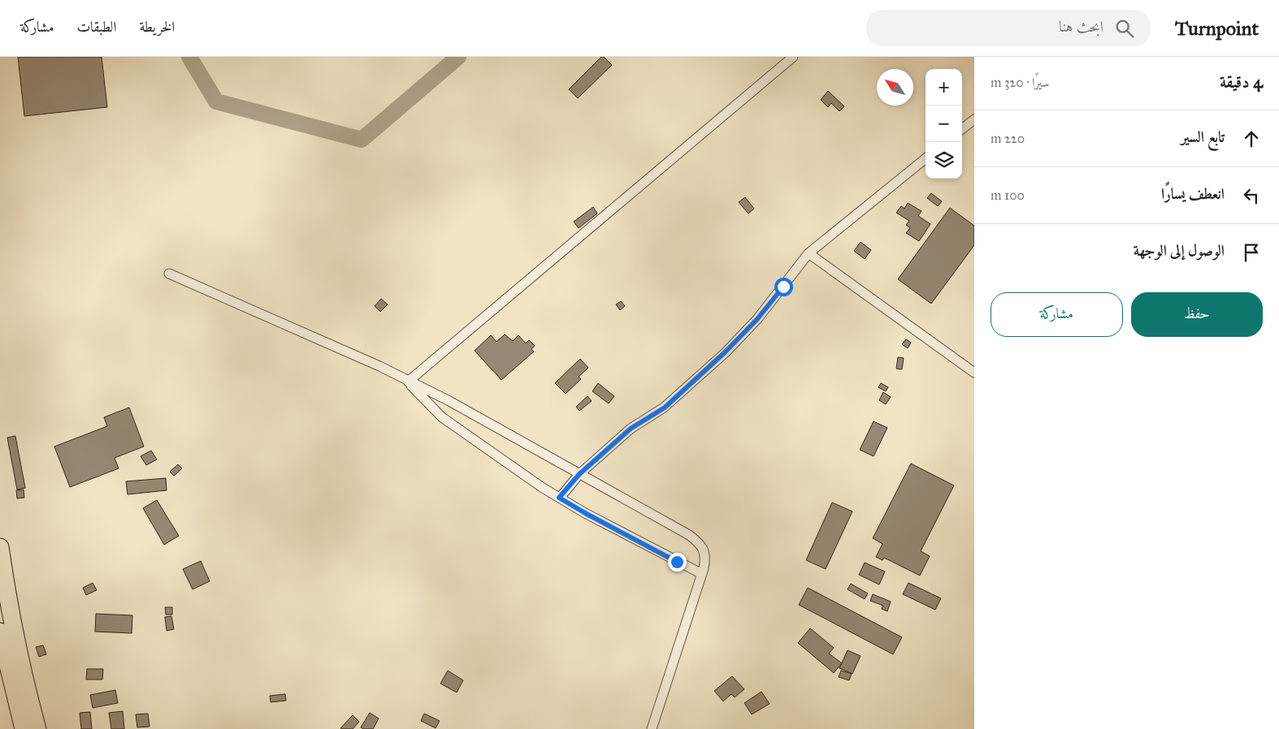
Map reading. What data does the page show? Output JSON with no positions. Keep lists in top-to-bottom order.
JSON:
{
  "north": "top left",
  "page": {
    "header": "Turnpoint",
    "search": "ابحث هنا",
    "nav": ["الخريطة", "الطبقات", "مشاركة"],
    "heading": ["4 دقيقة", "سيرًا · 320 m"],
    "map_buttons": ["+", "−"],
    "list": [
      ["تابع السير", "220 m"],
      ["انعطف يسارًا", "100 m"],
      "الوصول إلى الوجهة"
    ],
    "buttons": ["حفظ", "مشاركة"]
  }
}
